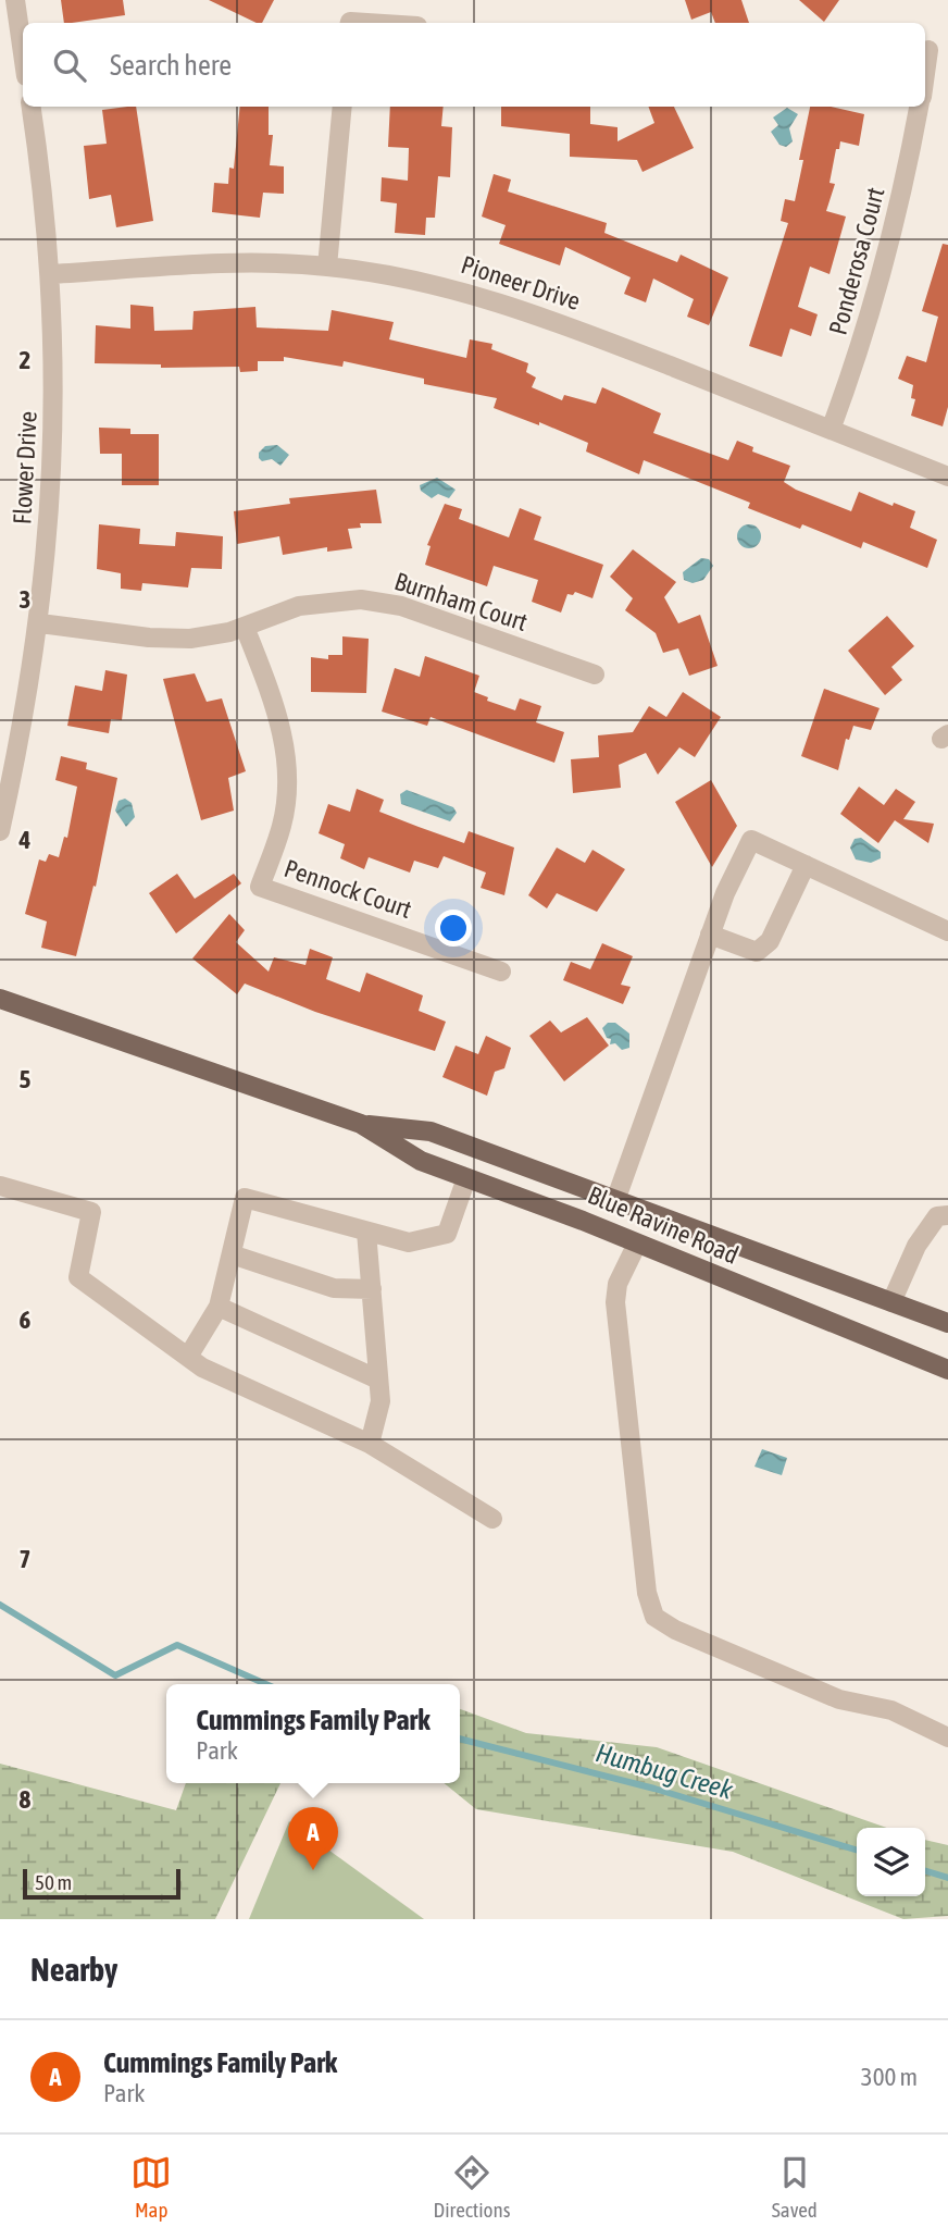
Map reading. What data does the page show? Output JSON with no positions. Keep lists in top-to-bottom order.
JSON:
{
  "streets": {
    "main road": ["Blue Ravine Road"],
    "street": [
      "Ponderosa Court",
      "Pioneer Drive",
      "Flower Drive",
      "Burnham Court",
      "Pennock Court"
    ]
  },
  "crossings": [
    ["Ponderosa Court", "Pioneer Drive"],
    ["Pioneer Drive", "Flower Drive"],
    ["Flower Drive", "Burnham Court"],
    ["Burnham Court", "Pennock Court"]
  ],
  "water": ["Humbug Creek"],
  "scale_bar": "50 m",
  "page": {
    "search": "Search here",
    "popup": ["Cummings Family Park", "Park"],
    "pins": "A",
    "scale": "50 m",
    "heading": "Nearby",
    "list": [
      {
        "mark": "A",
        "name": "Cummings Family Park",
        "note": "Park",
        "value": "300 m"
      }
    ],
    "nav": ["Map", "Directions", "Saved"]
  },
  "grid": {
    "rows": [
      "2",
      "3",
      "4",
      "5",
      "6",
      "7",
      "8"
    ]
  }
}
